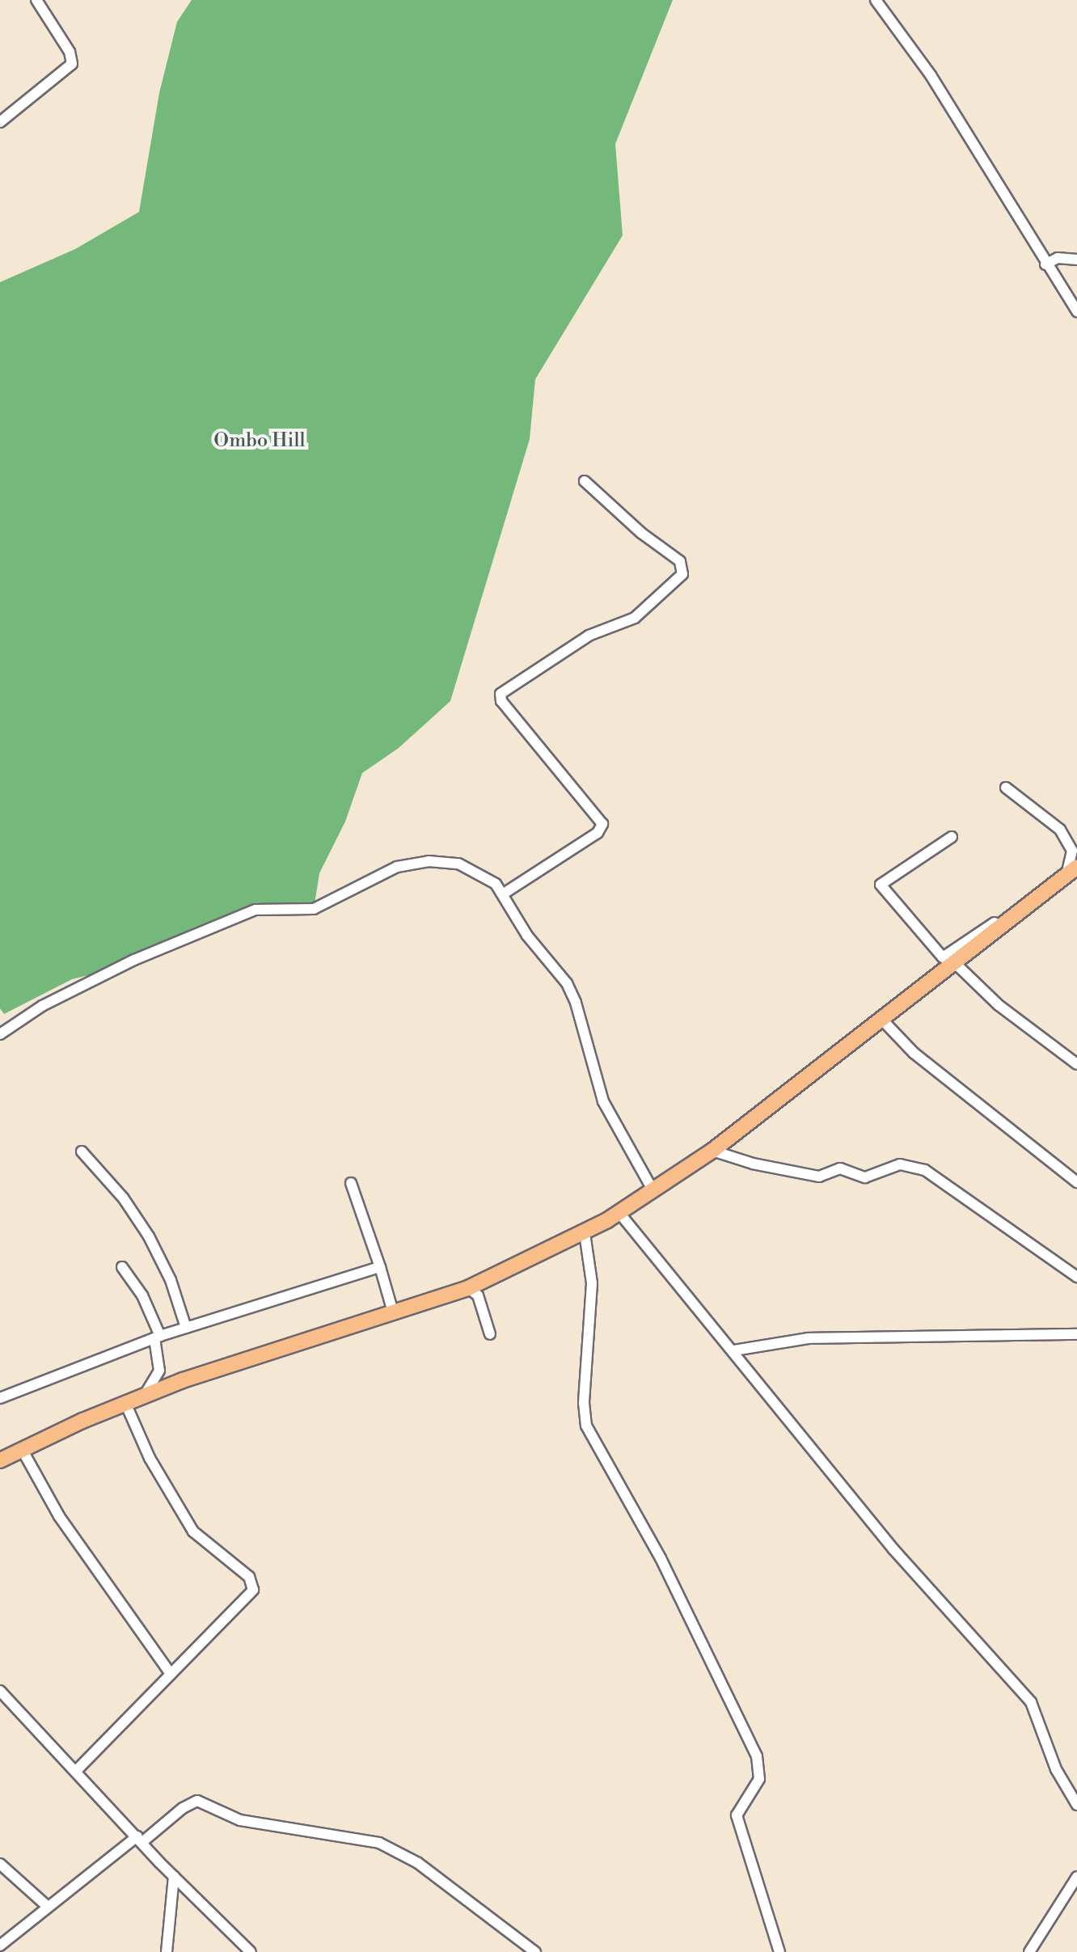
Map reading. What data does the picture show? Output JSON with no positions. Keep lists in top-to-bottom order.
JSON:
{
  "parks": ["Ombo Hill"]
}
